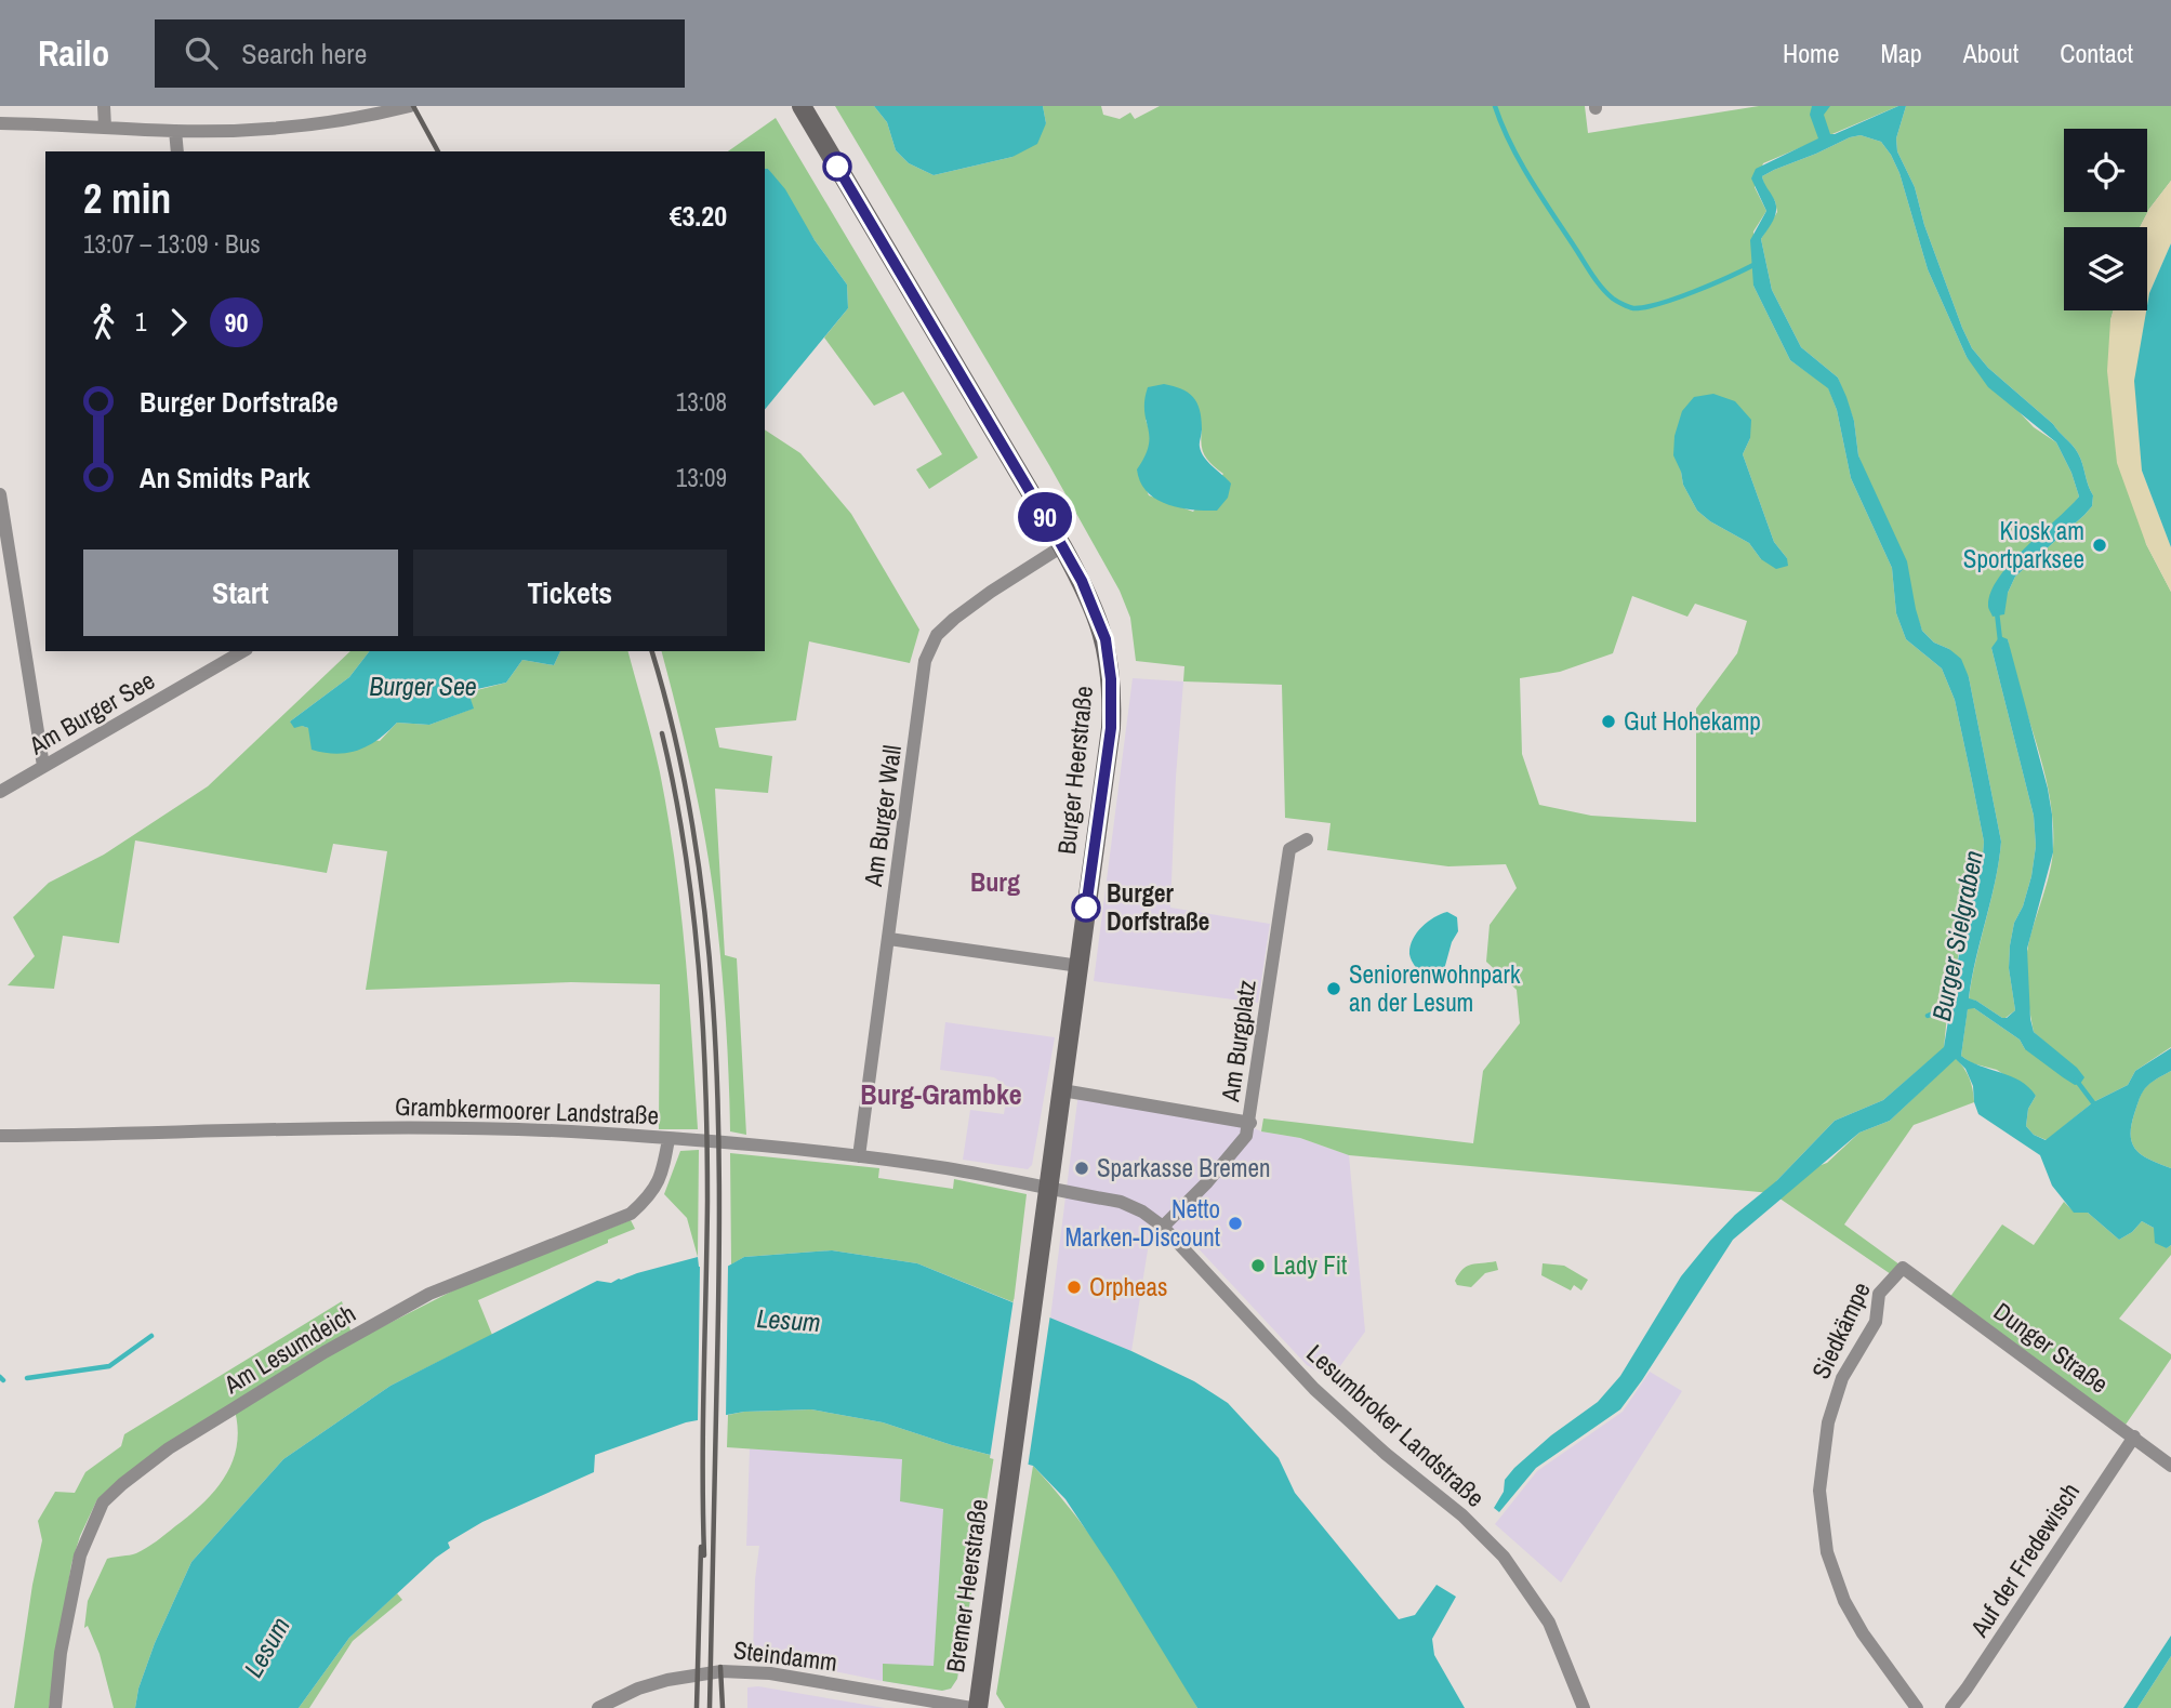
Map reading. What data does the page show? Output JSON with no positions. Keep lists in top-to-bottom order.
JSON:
{
  "streets": {
    "main road": ["Burger Heerstraße", "Bremer Heerstraße"],
    "street": [
      "Am Burger See",
      "Am Burger Wall",
      "Am Burgplatz",
      "Grambkermoorer Landstraße",
      "Siedkämpe",
      "Dunger Straße",
      "Am Lesumdeich",
      "Lesumbroker Landstraße",
      "Auf der Fredewisch",
      "Steindamm"
    ]
  },
  "crossings": [
    ["Burger Heerstraße", "Am Burger Wall"],
    ["Burger Heerstraße", "Grambkermoorer Landstraße"],
    ["Burger Heerstraße", "Lesumbroker Landstraße"],
    ["Burger Heerstraße", "Bremer Heerstraße"],
    ["Am Burger Wall", "Grambkermoorer Landstraße"],
    ["Am Burgplatz", "Lesumbroker Landstraße"],
    ["Grambkermoorer Landstraße", "Am Lesumdeich"],
    ["Grambkermoorer Landstraße", "Lesumbroker Landstraße"],
    ["Siedkämpe", "Dunger Straße"],
    ["Dunger Straße", "Auf der Fredewisch"]
  ],
  "districts": ["Burg", "Burg-Grambke"],
  "water": ["Burger See", "Burger Sielgraben", "Lesum"],
  "places": [
    "Kiosk am Sportparksee",
    "Gut Hohekamp",
    "Burger Dorfstraße",
    "Seniorenwohnpark an der Lesum",
    "Sparkasse Bremen",
    "Netto Marken-Discount",
    "Lady Fit",
    "Orpheas"
  ],
  "lines": ["bus line 90"],
  "page": {
    "header": "Railo",
    "search": "Search here",
    "nav": [
      "Home",
      "Map",
      "About",
      "Contact"
    ],
    "on_map": "90",
    "heading": ["2 min", "13:07 – 13:09 · Bus", "€3.20"],
    "legs": ["1", "90"],
    "list": [
      {
        "name": "Burger Dorfstraße",
        "value": "13:08"
      },
      {
        "name": "An Smidts Park",
        "value": "13:09"
      }
    ],
    "buttons": ["Start", "Tickets"]
  }
}
